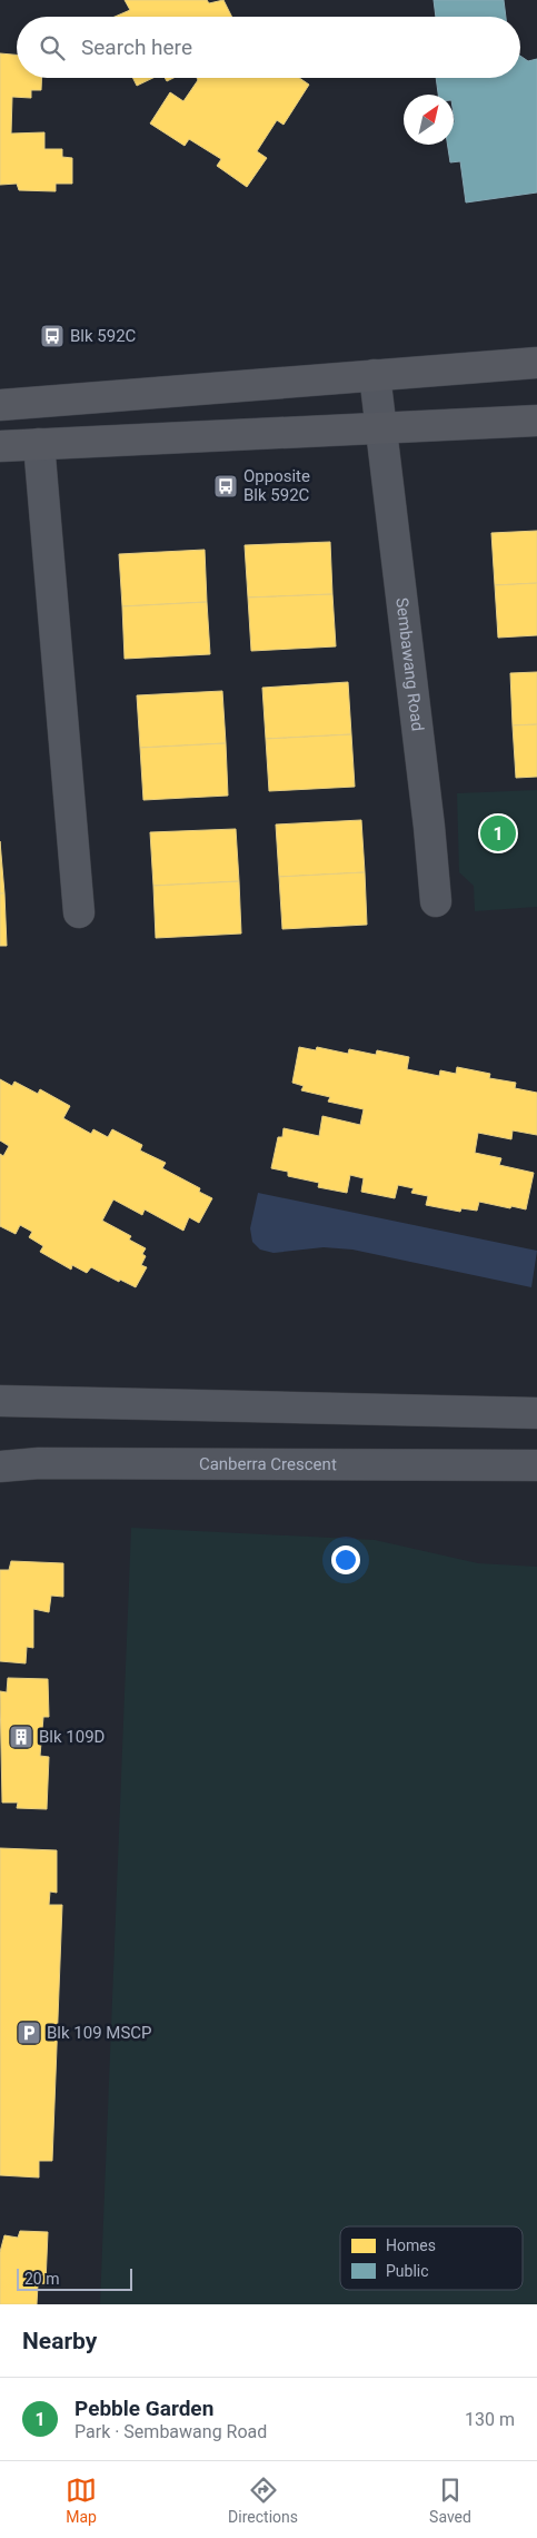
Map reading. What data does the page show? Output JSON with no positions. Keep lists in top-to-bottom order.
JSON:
{
  "streets": {
    "street": ["Sembawang Road", "Canberra Crescent"]
  },
  "places": {
    "bus stop": ["Blk 592C", "Opposite Blk 592C"],
    "building": ["Blk 109D"],
    "parking": ["Blk 109 MSCP"]
  },
  "legend": ["Homes", "Public"],
  "scale_bar": "20 m",
  "north": "top right",
  "page": {
    "search": "Search here",
    "pins": "1",
    "scale": "20 m",
    "heading": "Nearby",
    "list": [
      {
        "mark": "1",
        "name": "Pebble Garden",
        "note": "Park · Sembawang Road",
        "value": "130 m"
      }
    ],
    "nav": ["Map", "Directions", "Saved"]
  }
}
